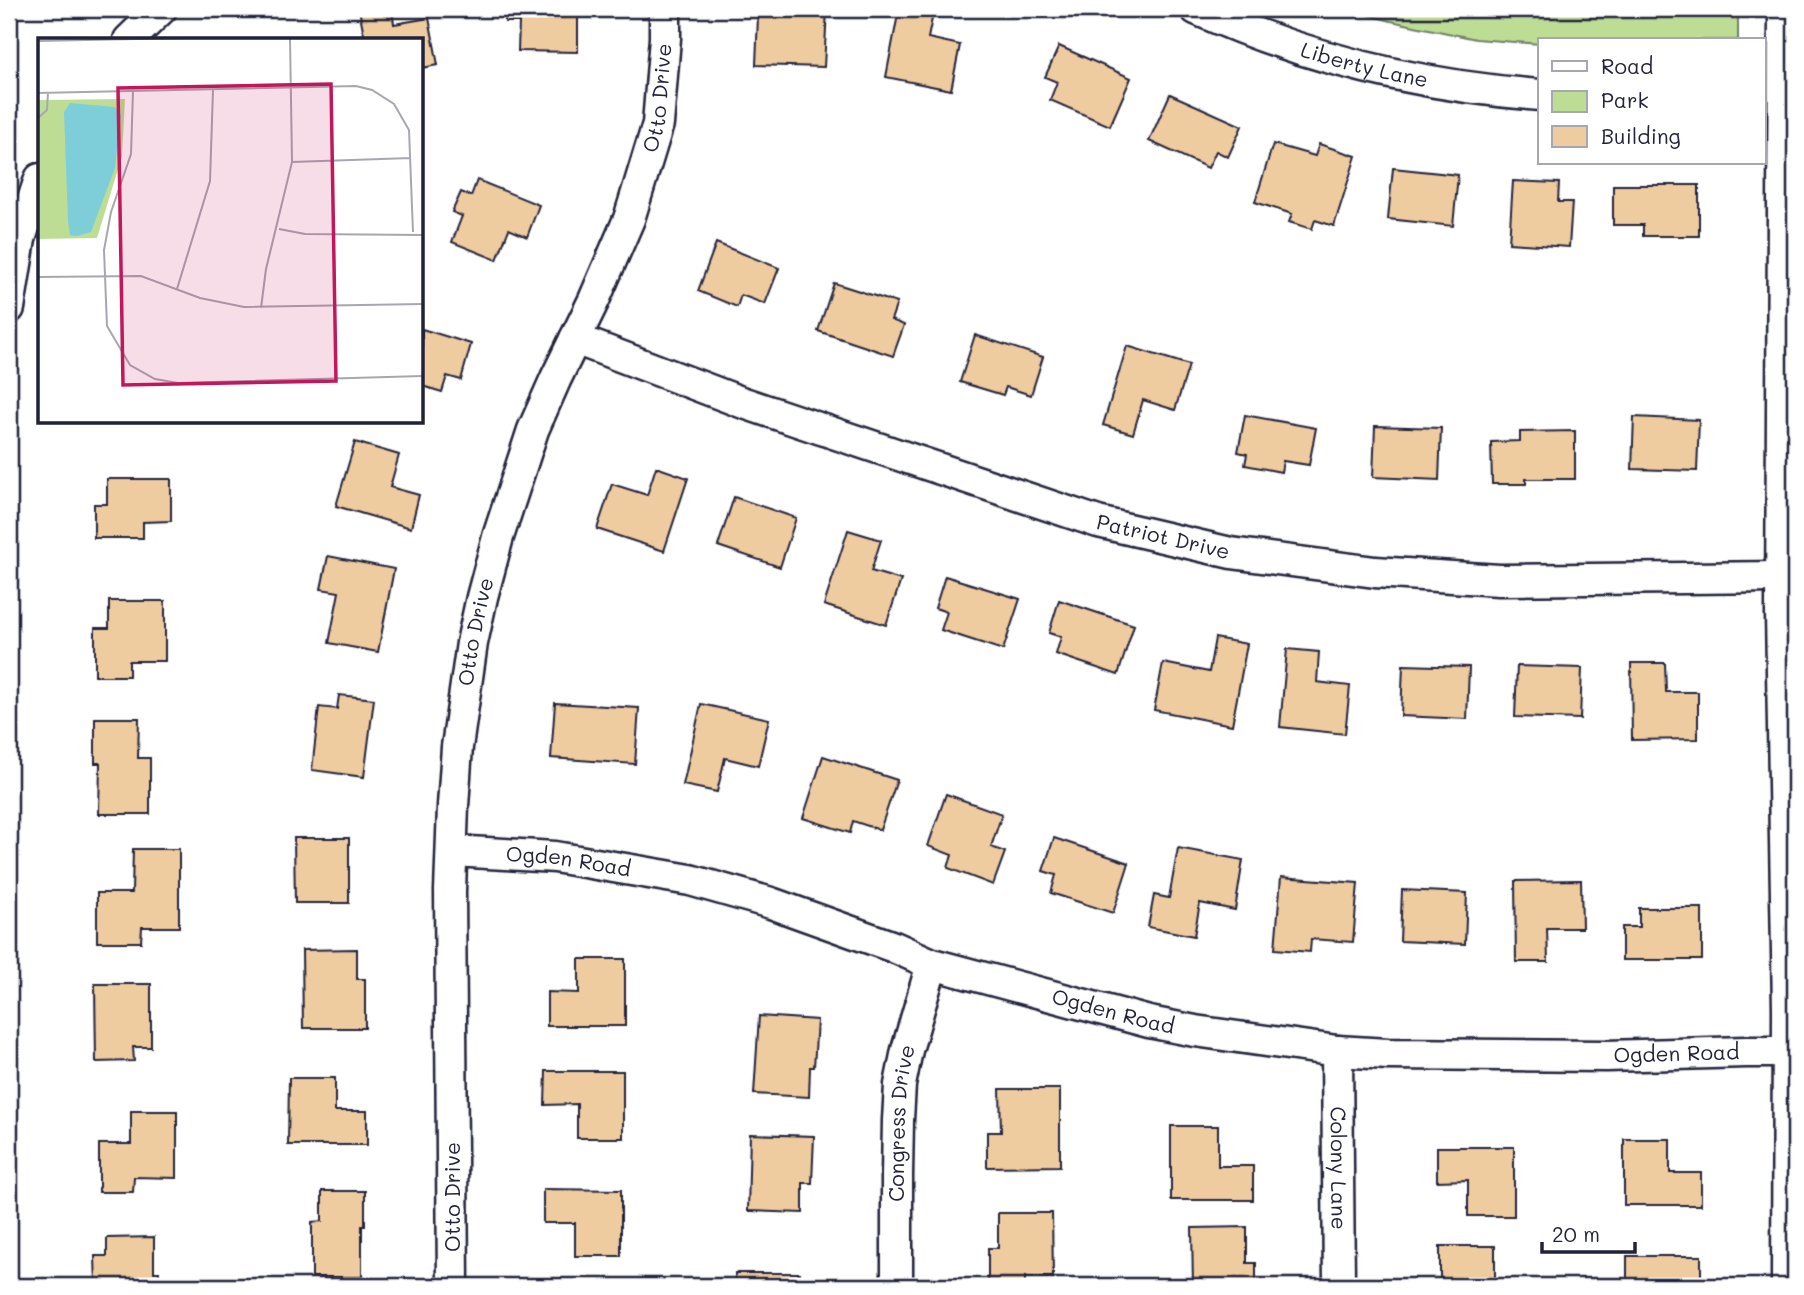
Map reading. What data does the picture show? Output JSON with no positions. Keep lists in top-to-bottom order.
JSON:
{
  "streets": {
    "street": [
      "Liberty Lane",
      "Otto Drive",
      "Patriot Drive",
      "Ogden Road",
      "Congress Drive",
      "Colony Lane"
    ]
  },
  "crossings": [
    ["Otto Drive", "Patriot Drive"],
    ["Otto Drive", "Ogden Road"],
    ["Ogden Road", "Congress Drive"],
    ["Ogden Road", "Colony Lane"]
  ],
  "legend": ["Road", "Park", "Building"],
  "scale_bar": "20 m"
}
